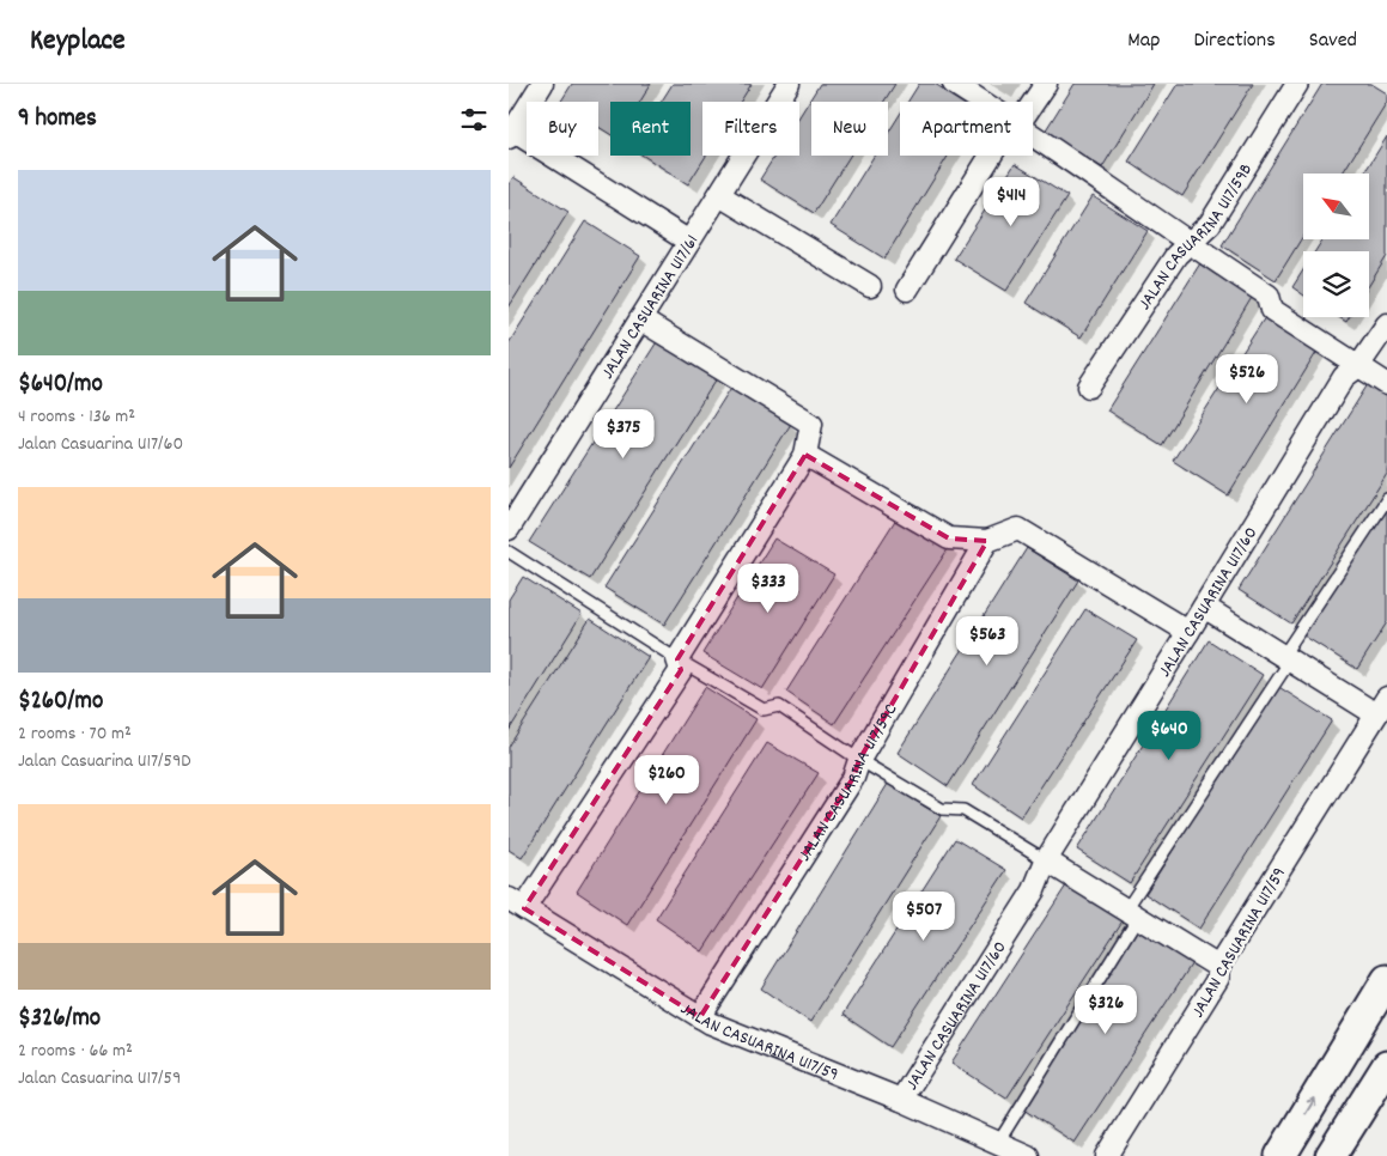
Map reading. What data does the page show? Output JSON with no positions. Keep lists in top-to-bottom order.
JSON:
{
  "streets": {
    "street": [
      "JALAN CASUARINA U17/59B",
      "JALAN CASUARINA U17/61",
      "JALAN CASUARINA U17/60",
      "JALAN CASUARINA U17/59C",
      "JALAN CASUARINA U17/59"
    ]
  },
  "crossings": [
    ["JALAN CASUARINA U17/60", "JALAN CASUARINA U17/59"],
    ["JALAN CASUARINA U17/59C", "JALAN CASUARINA U17/59"]
  ],
  "north": "top left",
  "page": {
    "header": "Keyplace",
    "nav": ["Map", "Directions", "Saved"],
    "heading": "9 homes",
    "chip": [
      "Buy",
      "Rent",
      "Filters",
      "New",
      "Apartment"
    ],
    "list": [
      {
        "name": "$640/mo",
        "note": "4 rooms · 136 m² · Jalan Casuarina U17/60"
      },
      {
        "name": "$260/mo",
        "note": "2 rooms · 70 m² · Jalan Casuarina U17/59D"
      },
      {
        "name": "$326/mo",
        "note": "2 rooms · 66 m² · Jalan Casuarina U17/59"
      }
    ],
    "price": [
      "$414",
      "$526",
      "$375",
      "$333",
      "$563",
      "$640",
      "$260",
      "$507",
      "$326"
    ]
  }
}
